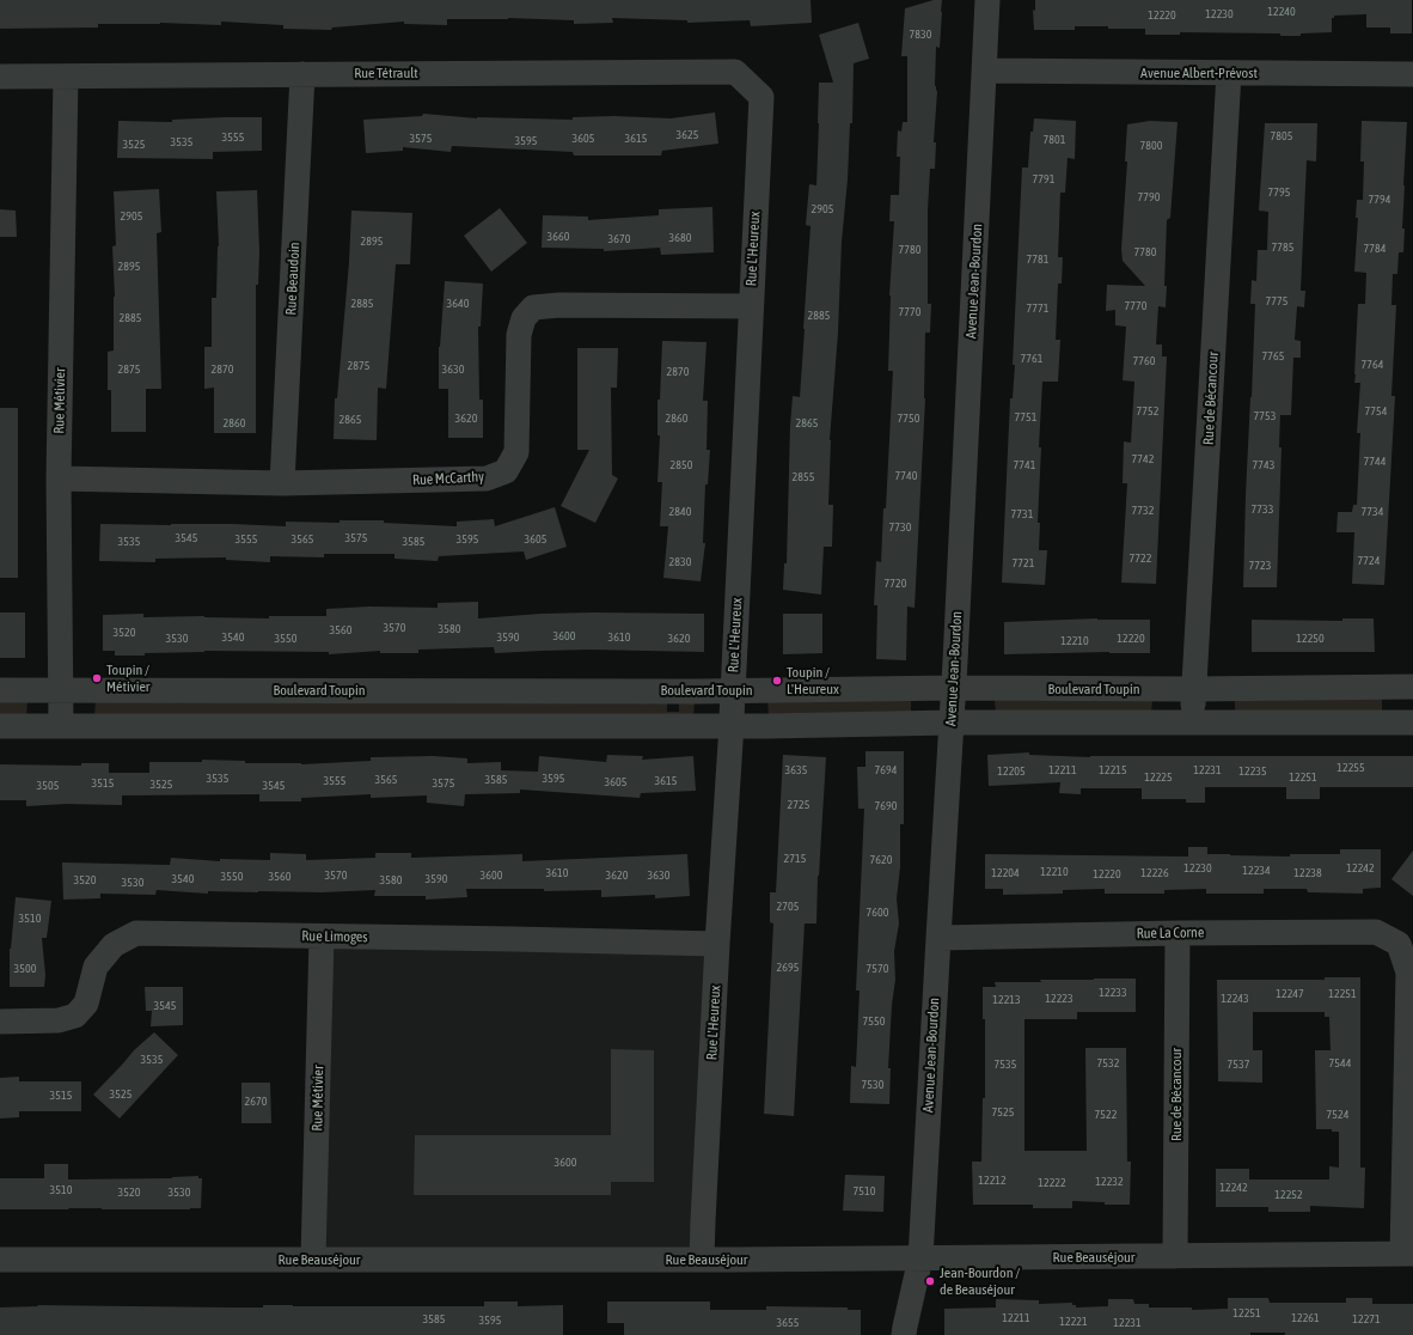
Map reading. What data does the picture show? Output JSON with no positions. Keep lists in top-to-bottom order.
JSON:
{
  "streets": {
    "street": [
      "Rue Tétrault",
      "Avenue Albert-Prévost",
      "Rue L'Heureux",
      "Rue Beaudoin",
      "Avenue Jean-Bourdon",
      "Rue de Bécancour",
      "Rue Métivier",
      "Rue McCarthy",
      "Boulevard Toupin",
      "Rue La Corne",
      "Rue Limoges",
      "Rue Beauséjour"
    ]
  },
  "crossings": [
    ["Rue Tétrault", "Rue L'Heureux"],
    ["Rue Tétrault", "Rue Beaudoin"],
    ["Rue Tétrault", "Rue Métivier"],
    ["Avenue Albert-Prévost", "Avenue Jean-Bourdon"],
    ["Avenue Albert-Prévost", "Rue de Bécancour"],
    ["Rue L'Heureux", "Rue McCarthy"],
    ["Rue L'Heureux", "Boulevard Toupin"],
    ["Rue L'Heureux", "Rue Limoges"],
    ["Rue L'Heureux", "Rue Beauséjour"],
    ["Rue Beaudoin", "Rue McCarthy"],
    ["Avenue Jean-Bourdon", "Boulevard Toupin"],
    ["Avenue Jean-Bourdon", "Rue La Corne"],
    ["Avenue Jean-Bourdon", "Rue Beauséjour"],
    ["Rue de Bécancour", "Boulevard Toupin"],
    ["Rue de Bécancour", "Rue La Corne"],
    ["Rue de Bécancour", "Rue Beauséjour"],
    ["Rue Métivier", "Rue McCarthy"],
    ["Rue Métivier", "Boulevard Toupin"],
    ["Rue Métivier", "Rue Limoges"],
    ["Rue Métivier", "Rue Beauséjour"],
    ["Rue La Corne", "Rue Beauséjour"]
  ],
  "places": ["Toupin / Métivier", "Toupin / L'Heureux", "Jean-Bourdon / de Beauséjour"],
  "house_numbers": [
    "12240",
    "12230",
    "12220",
    "7830",
    "3625",
    "7805",
    "3555",
    "3575",
    "3605",
    "3615",
    "7801",
    "3595",
    "3535",
    "3525",
    "7800",
    "7791",
    "7795",
    "7790",
    "7794",
    "2905",
    "2905",
    "3660",
    "3680",
    "3670",
    "2895",
    "7785",
    "7784",
    "7780",
    "7780",
    "7781",
    "2895",
    "7775",
    "2885",
    "3640",
    "7770",
    "7771",
    "7770",
    "2885",
    "2885",
    "7765",
    "7761",
    "7760",
    "7764",
    "2875",
    "2875",
    "2870",
    "3630",
    "2870",
    "7752",
    "7754",
    "7753",
    "7751",
    "3620",
    "2860",
    "7750",
    "2865",
    "2860",
    "2865",
    "7742",
    "7744",
    "2850",
    "7741",
    "7743",
    "7740",
    "2855",
    "7733",
    "7732",
    "2840",
    "7734",
    "7731",
    "7730",
    "3545",
    "3575",
    "3555",
    "3565",
    "3595",
    "3605",
    "3535",
    "3585",
    "7722",
    "7724",
    "2830",
    "7721",
    "7723",
    "7720",
    "3570",
    "3580",
    "3560",
    "3520",
    "3600",
    "3540",
    "3590",
    "3610",
    "3530",
    "3550",
    "3620",
    "12220",
    "12250",
    "12210",
    "12255",
    "3635",
    "7694",
    "12211",
    "12215",
    "12231",
    "12205",
    "12235",
    "12225",
    "12251",
    "3535",
    "3595",
    "3565",
    "3585",
    "3555",
    "3615",
    "3605",
    "3515",
    "3575",
    "3525",
    "3505",
    "3545",
    "2725",
    "7690",
    "2715",
    "7620",
    "12230",
    "12242",
    "12234",
    "12210",
    "3610",
    "12204",
    "12226",
    "12238",
    "12220",
    "3570",
    "3600",
    "3620",
    "3630",
    "3550",
    "3560",
    "3540",
    "3590",
    "3520",
    "3580",
    "3530",
    "2705",
    "7600",
    "3510",
    "2695",
    "3500",
    "7570",
    "12233",
    "12247",
    "12251",
    "12223",
    "12243",
    "12213",
    "3545",
    "7550",
    "3535",
    "7532",
    "7544",
    "7535",
    "7537",
    "7530",
    "3525",
    "3515",
    "2670",
    "7525",
    "7522",
    "7524",
    "3600",
    "12212",
    "12232",
    "12222",
    "12242",
    "3510",
    "7510",
    "3520",
    "3530",
    "12252",
    "12251",
    "12211",
    "12261",
    "3585",
    "12271",
    "3595",
    "12221",
    "3655",
    "12231"
  ]
}
